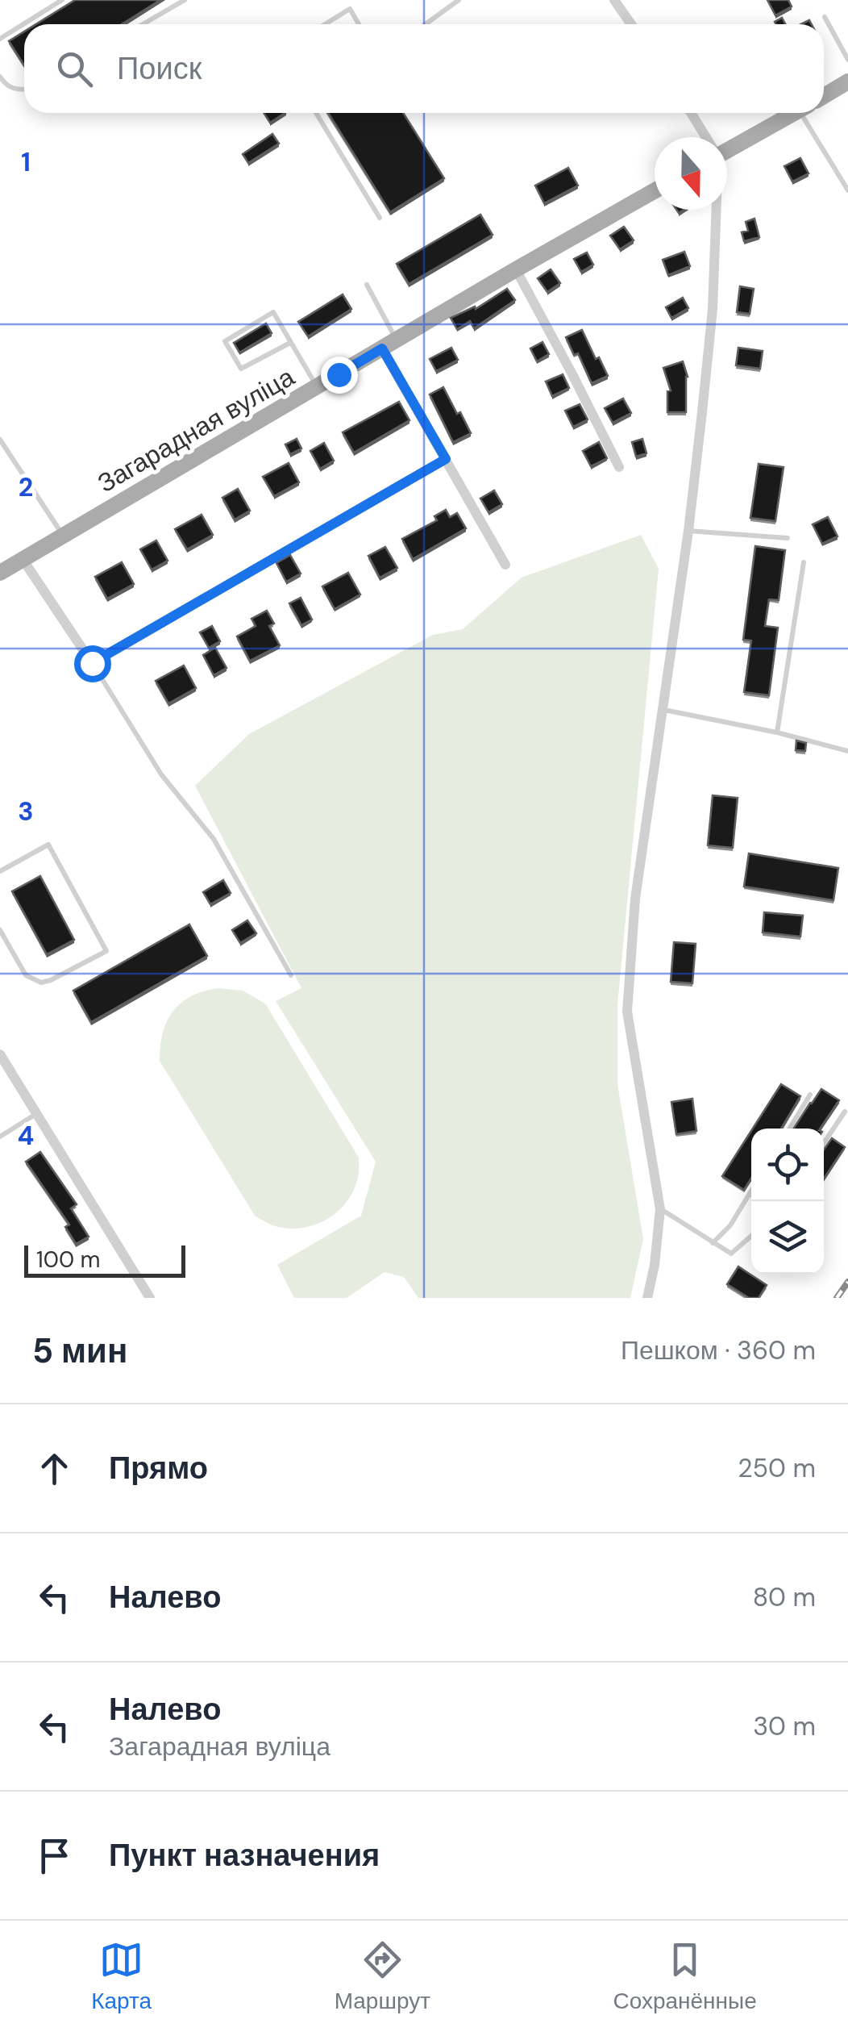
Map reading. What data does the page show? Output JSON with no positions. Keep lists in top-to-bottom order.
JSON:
{
  "streets": {
    "main road": ["Загарадная вуліца"]
  },
  "scale_bar": "100 m",
  "north": "bottom",
  "page": {
    "search": "Поиск",
    "scale": "100 m",
    "heading": ["5 мин", "Пешком · 360 m"],
    "list": [
      ["Прямо", "250 m"],
      ["Налево", "80 m"],
      ["Налево", "Загарадная вуліца", "30 m"],
      "Пункт назначения"
    ],
    "nav": ["Карта", "Маршрут", "Сохранённые"]
  },
  "grid": {
    "rows": [
      "1",
      "2",
      "3",
      "4"
    ]
  }
}
